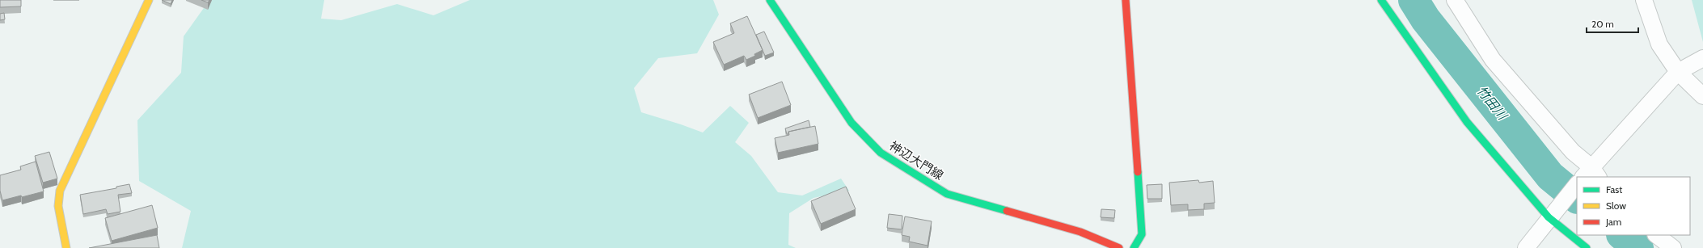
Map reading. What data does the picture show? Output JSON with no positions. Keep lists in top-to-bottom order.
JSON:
{
  "streets": {
    "street": ["神辺大門線"]
  },
  "water": ["竹田川"],
  "legend": ["Fast", "Slow", "Jam"],
  "scale_bar": "20 m"
}
